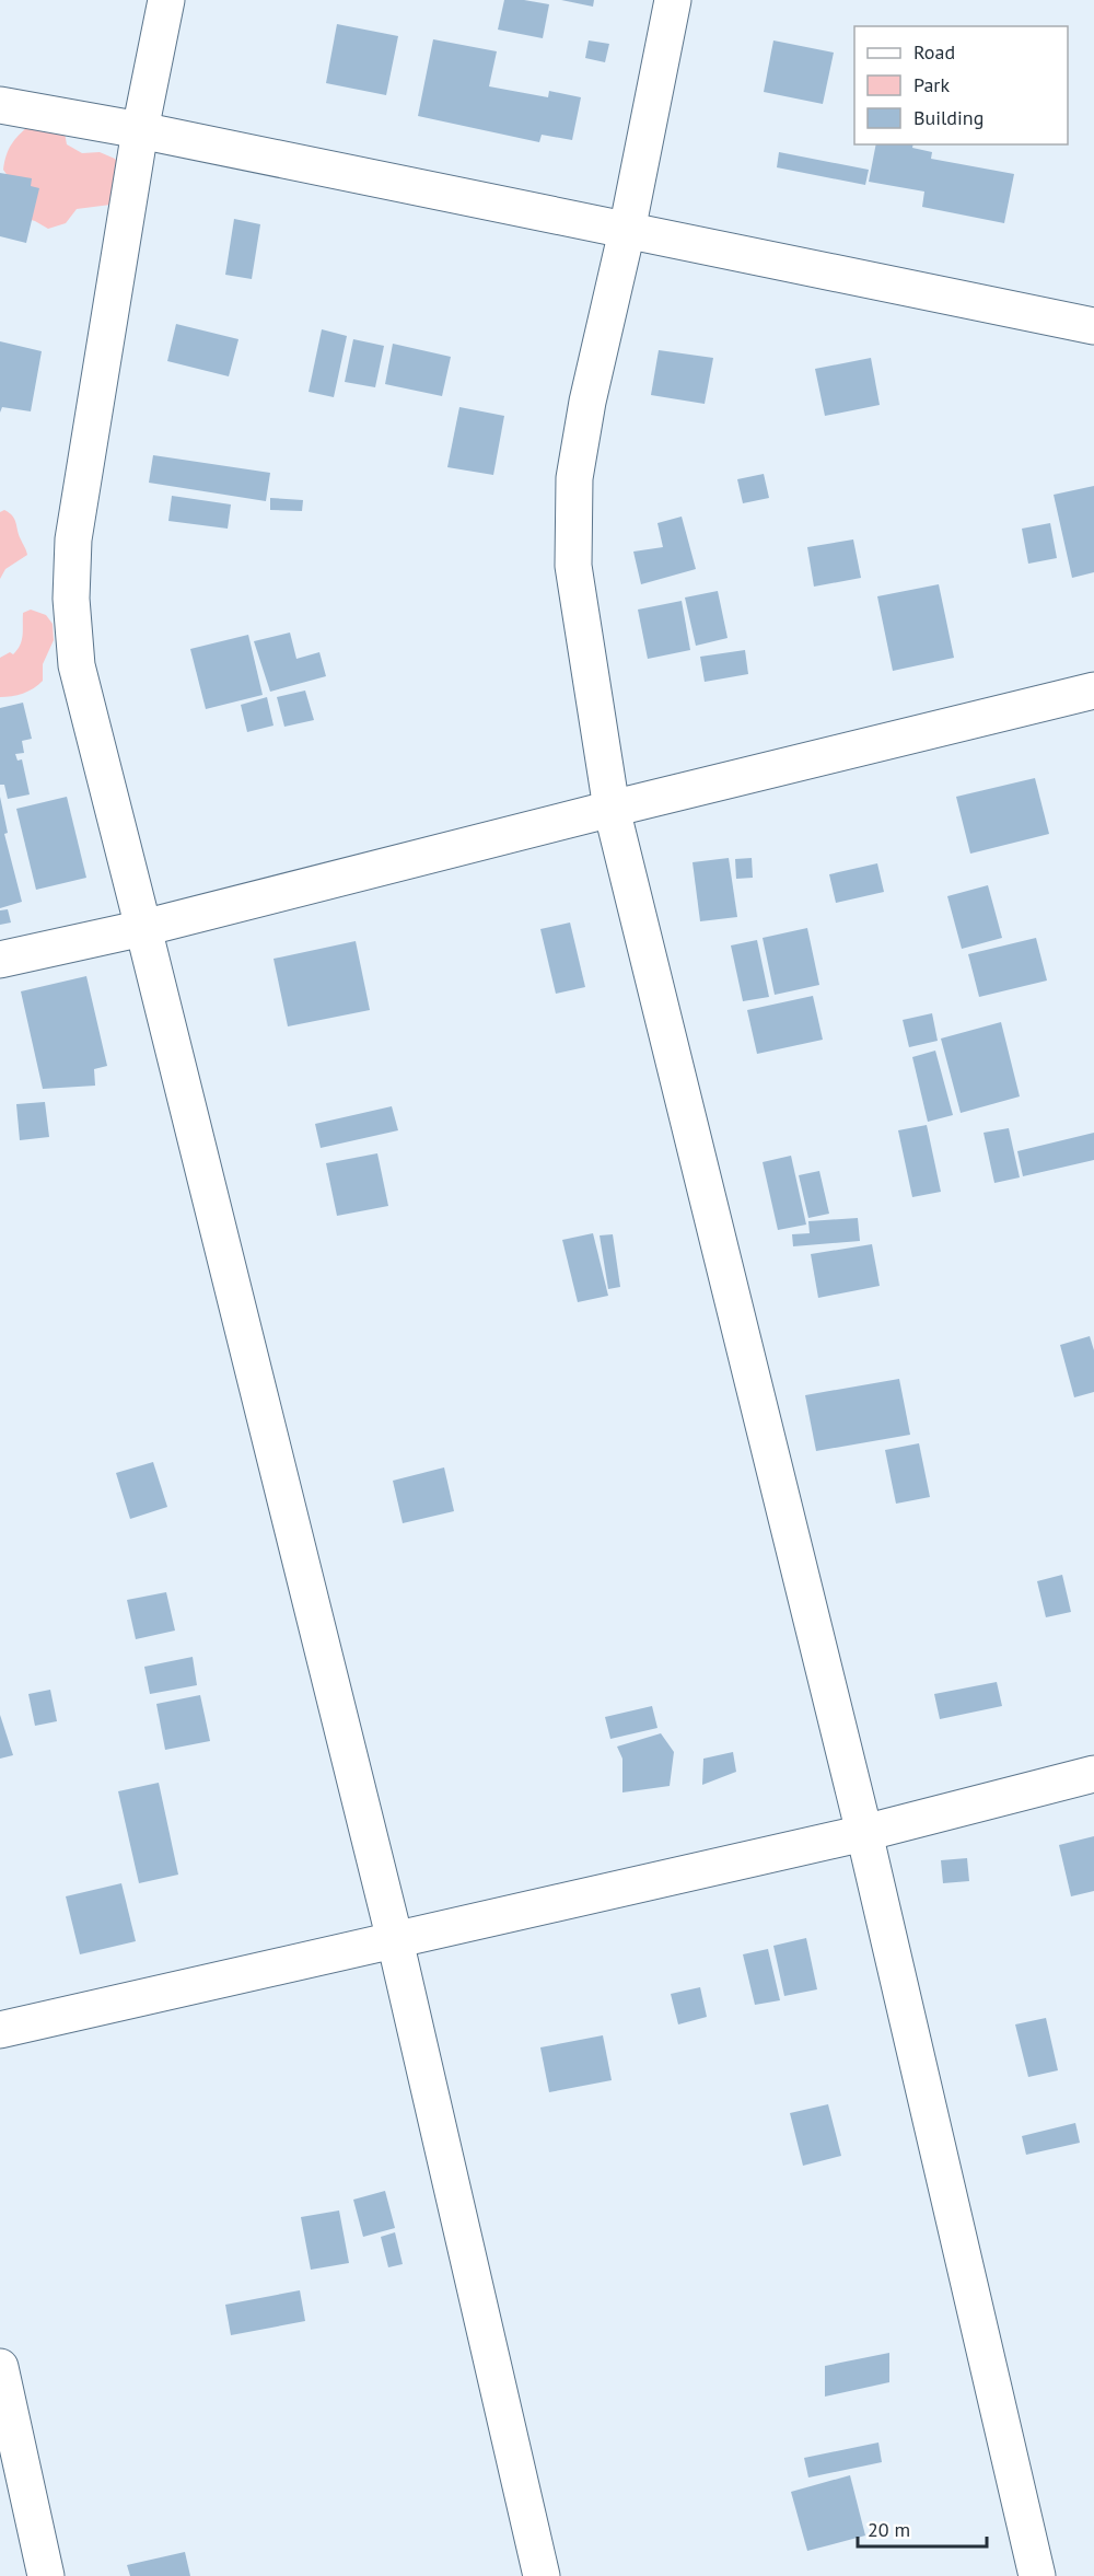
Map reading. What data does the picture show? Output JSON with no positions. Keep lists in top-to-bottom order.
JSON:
{
  "legend": ["Road", "Park", "Building"],
  "scale_bar": "20 m"
}
